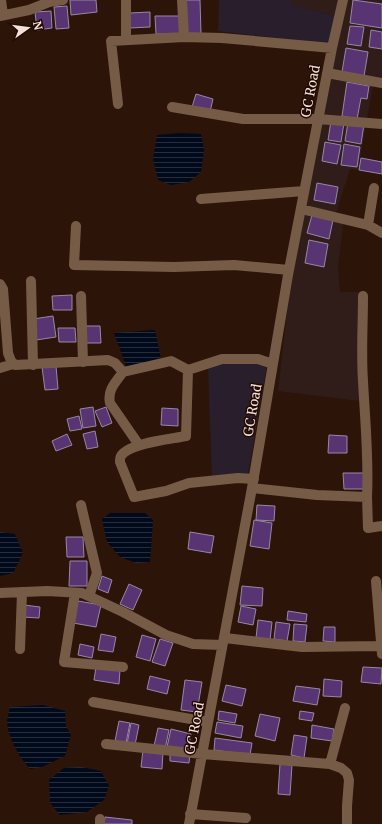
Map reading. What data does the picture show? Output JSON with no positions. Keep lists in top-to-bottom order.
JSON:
{
  "streets": {
    "street": ["GC Road"]
  },
  "north": "right"
}
